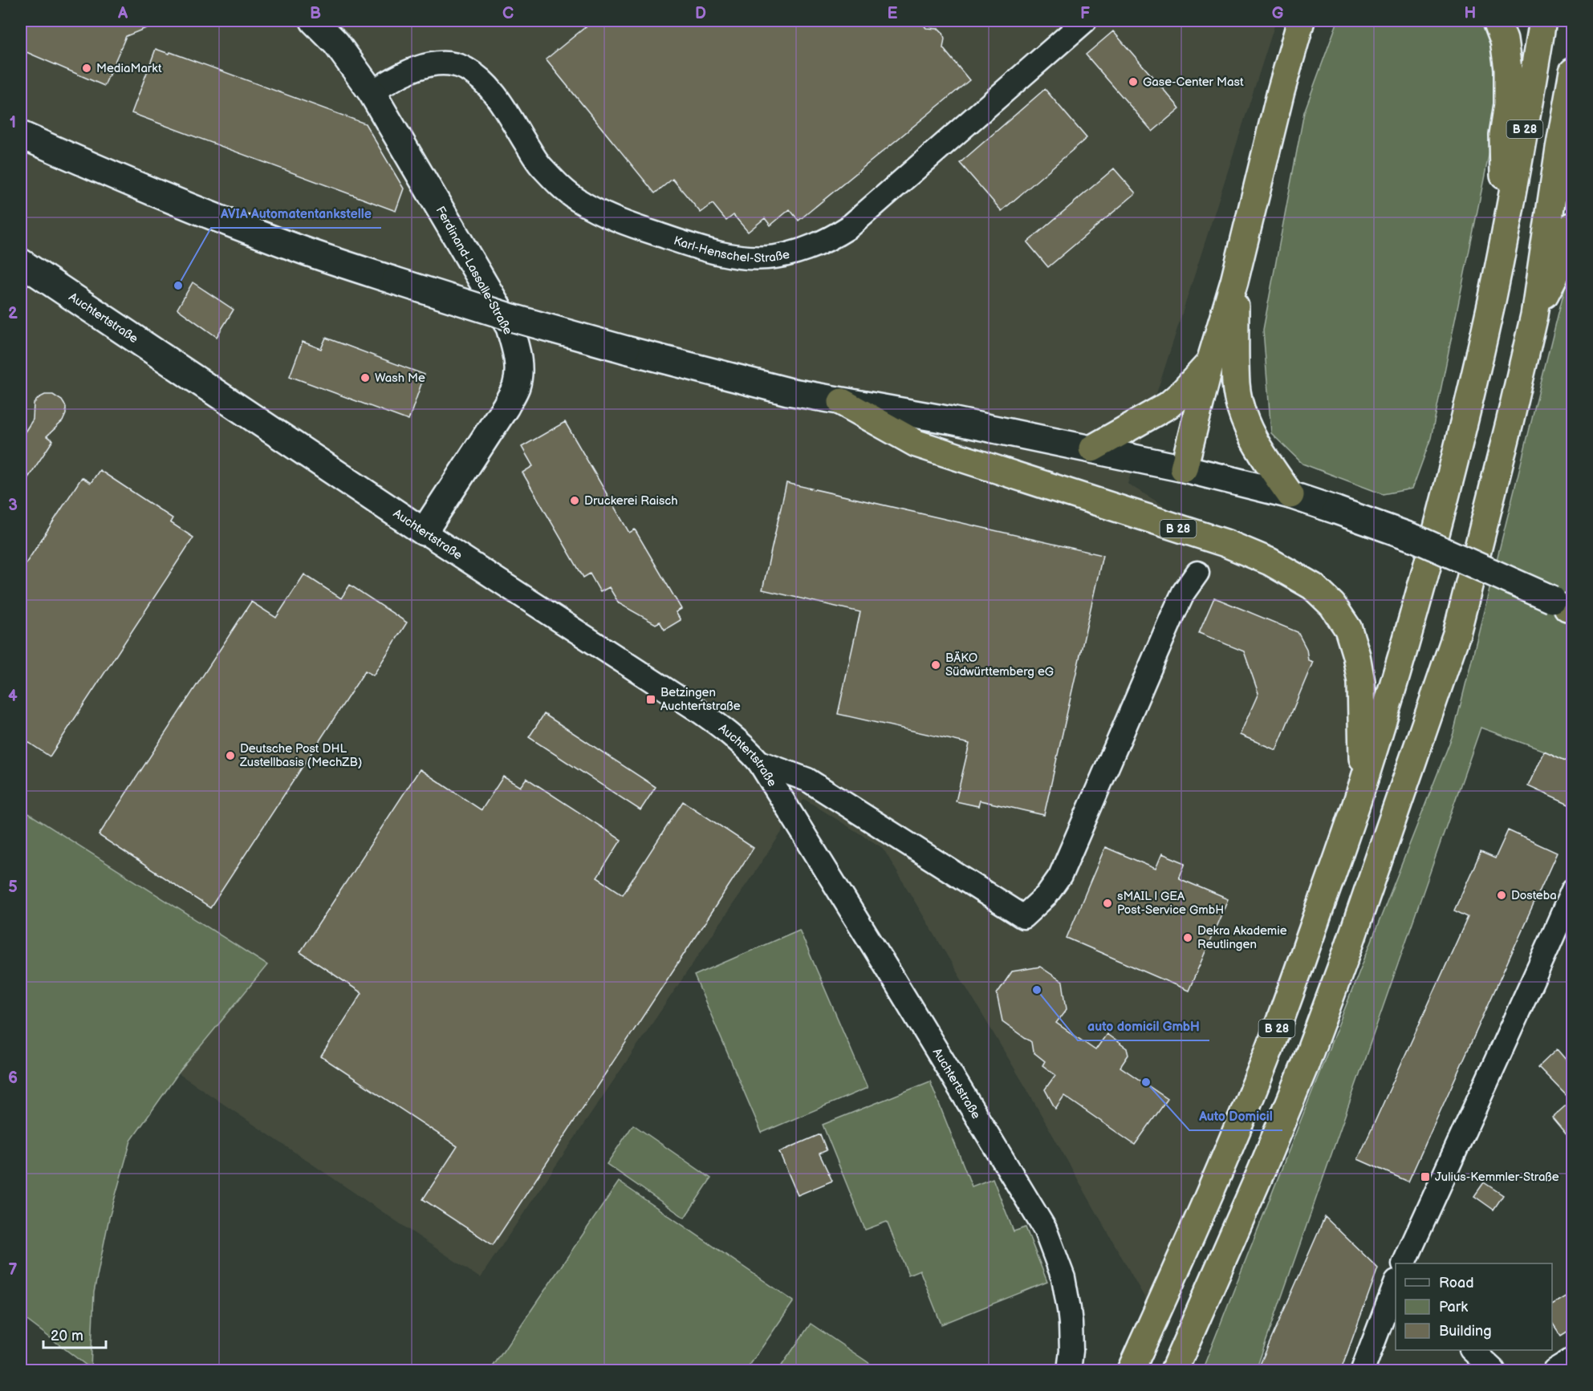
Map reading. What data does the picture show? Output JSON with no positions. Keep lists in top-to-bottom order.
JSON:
{
  "streets": {
    "highway": ["B 28"],
    "main road": ["Ferdinand-Lassalle-Straße", "Auchtertstraße"],
    "street": ["Karl-Henschel-Straße"]
  },
  "crossings": [
    ["Karl-Henschel-Straße", "Ferdinand-Lassalle-Straße"],
    ["Ferdinand-Lassalle-Straße", "Auchtertstraße"]
  ],
  "places": {
    "other": [
      "MediaMarkt",
      "Gase-Center Mast",
      "AVIA Automatentankstelle",
      "Wash Me",
      "Druckerei Raisch",
      "BÄKO Südwürttemberg eG",
      "Deutsche Post DHL Zustellbasis (MechZB)",
      "Dosteba",
      "sMAIL | GEA Post-Service GmbH",
      "Dekra Akademie Reutlingen",
      "auto domicil GmbH",
      "Auto Domicil"
    ],
    "transit": ["Betzingen Auchtertstraße", "Julius-Kemmler-Straße"]
  },
  "legend": ["Road", "Park", "Building"],
  "scale_bar": "20 m",
  "grid": {
    "columns": [
      "A",
      "B",
      "C",
      "D",
      "E",
      "F",
      "G",
      "H"
    ],
    "rows": [
      "1",
      "2",
      "3",
      "4",
      "5",
      "6",
      "7"
    ]
  }
}
